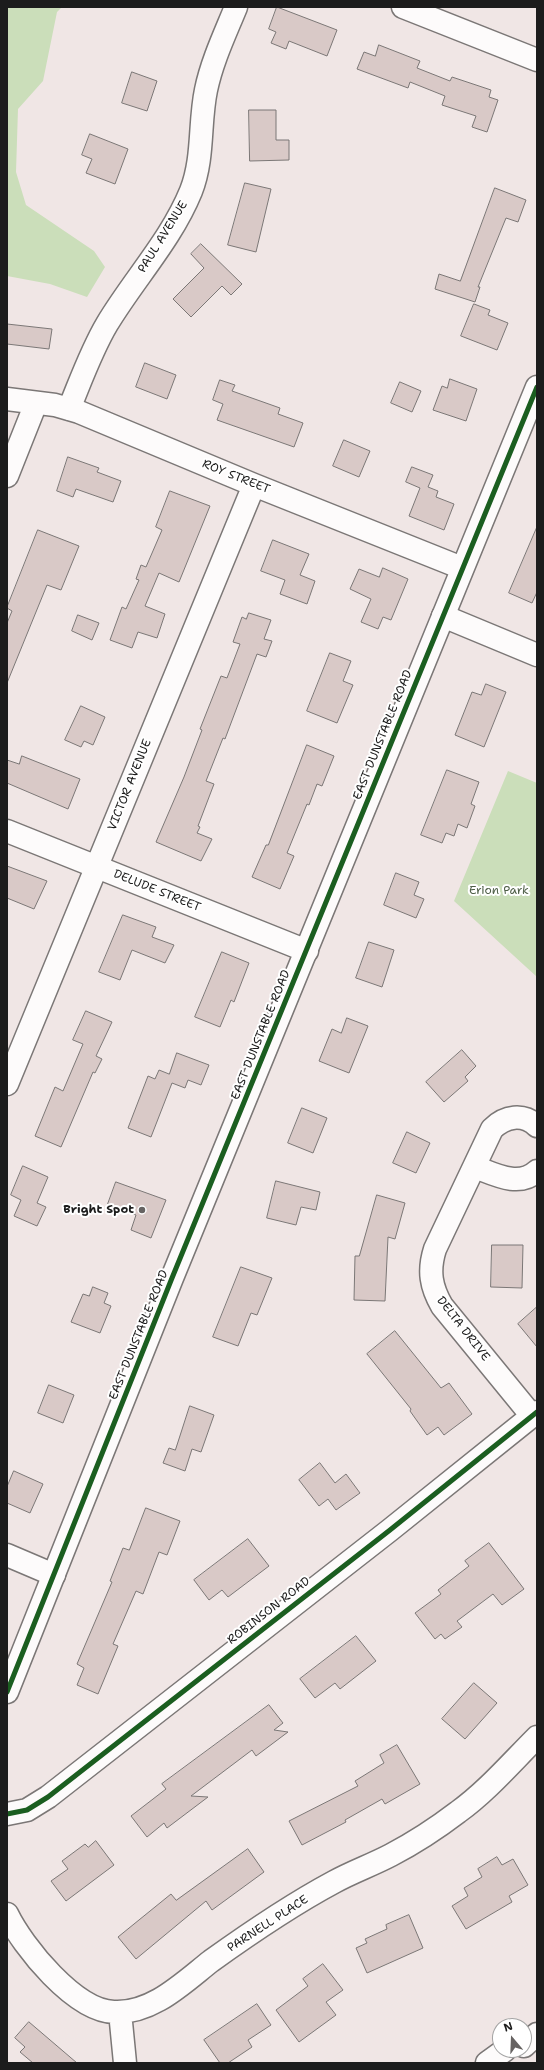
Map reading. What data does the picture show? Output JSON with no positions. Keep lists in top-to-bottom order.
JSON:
{
  "streets": {
    "main road": [
      "PAUL AVENUE",
      "ROY STREET",
      "EAST DUNSTABLE ROAD",
      "VICTOR AVENUE",
      "DELUDE STREET",
      "DELTA DRIVE",
      "ROBINSON ROAD",
      "PARNELL PLACE"
    ]
  },
  "crossings": [
    ["PAUL AVENUE", "ROY STREET"],
    ["ROY STREET", "EAST DUNSTABLE ROAD"],
    ["ROY STREET", "VICTOR AVENUE"],
    ["EAST DUNSTABLE ROAD", "DELUDE STREET"],
    ["VICTOR AVENUE", "DELUDE STREET"],
    ["DELTA DRIVE", "ROBINSON ROAD"]
  ],
  "parks": ["Erion Park"],
  "places": ["Bright Spot"],
  "north": "top"
}
